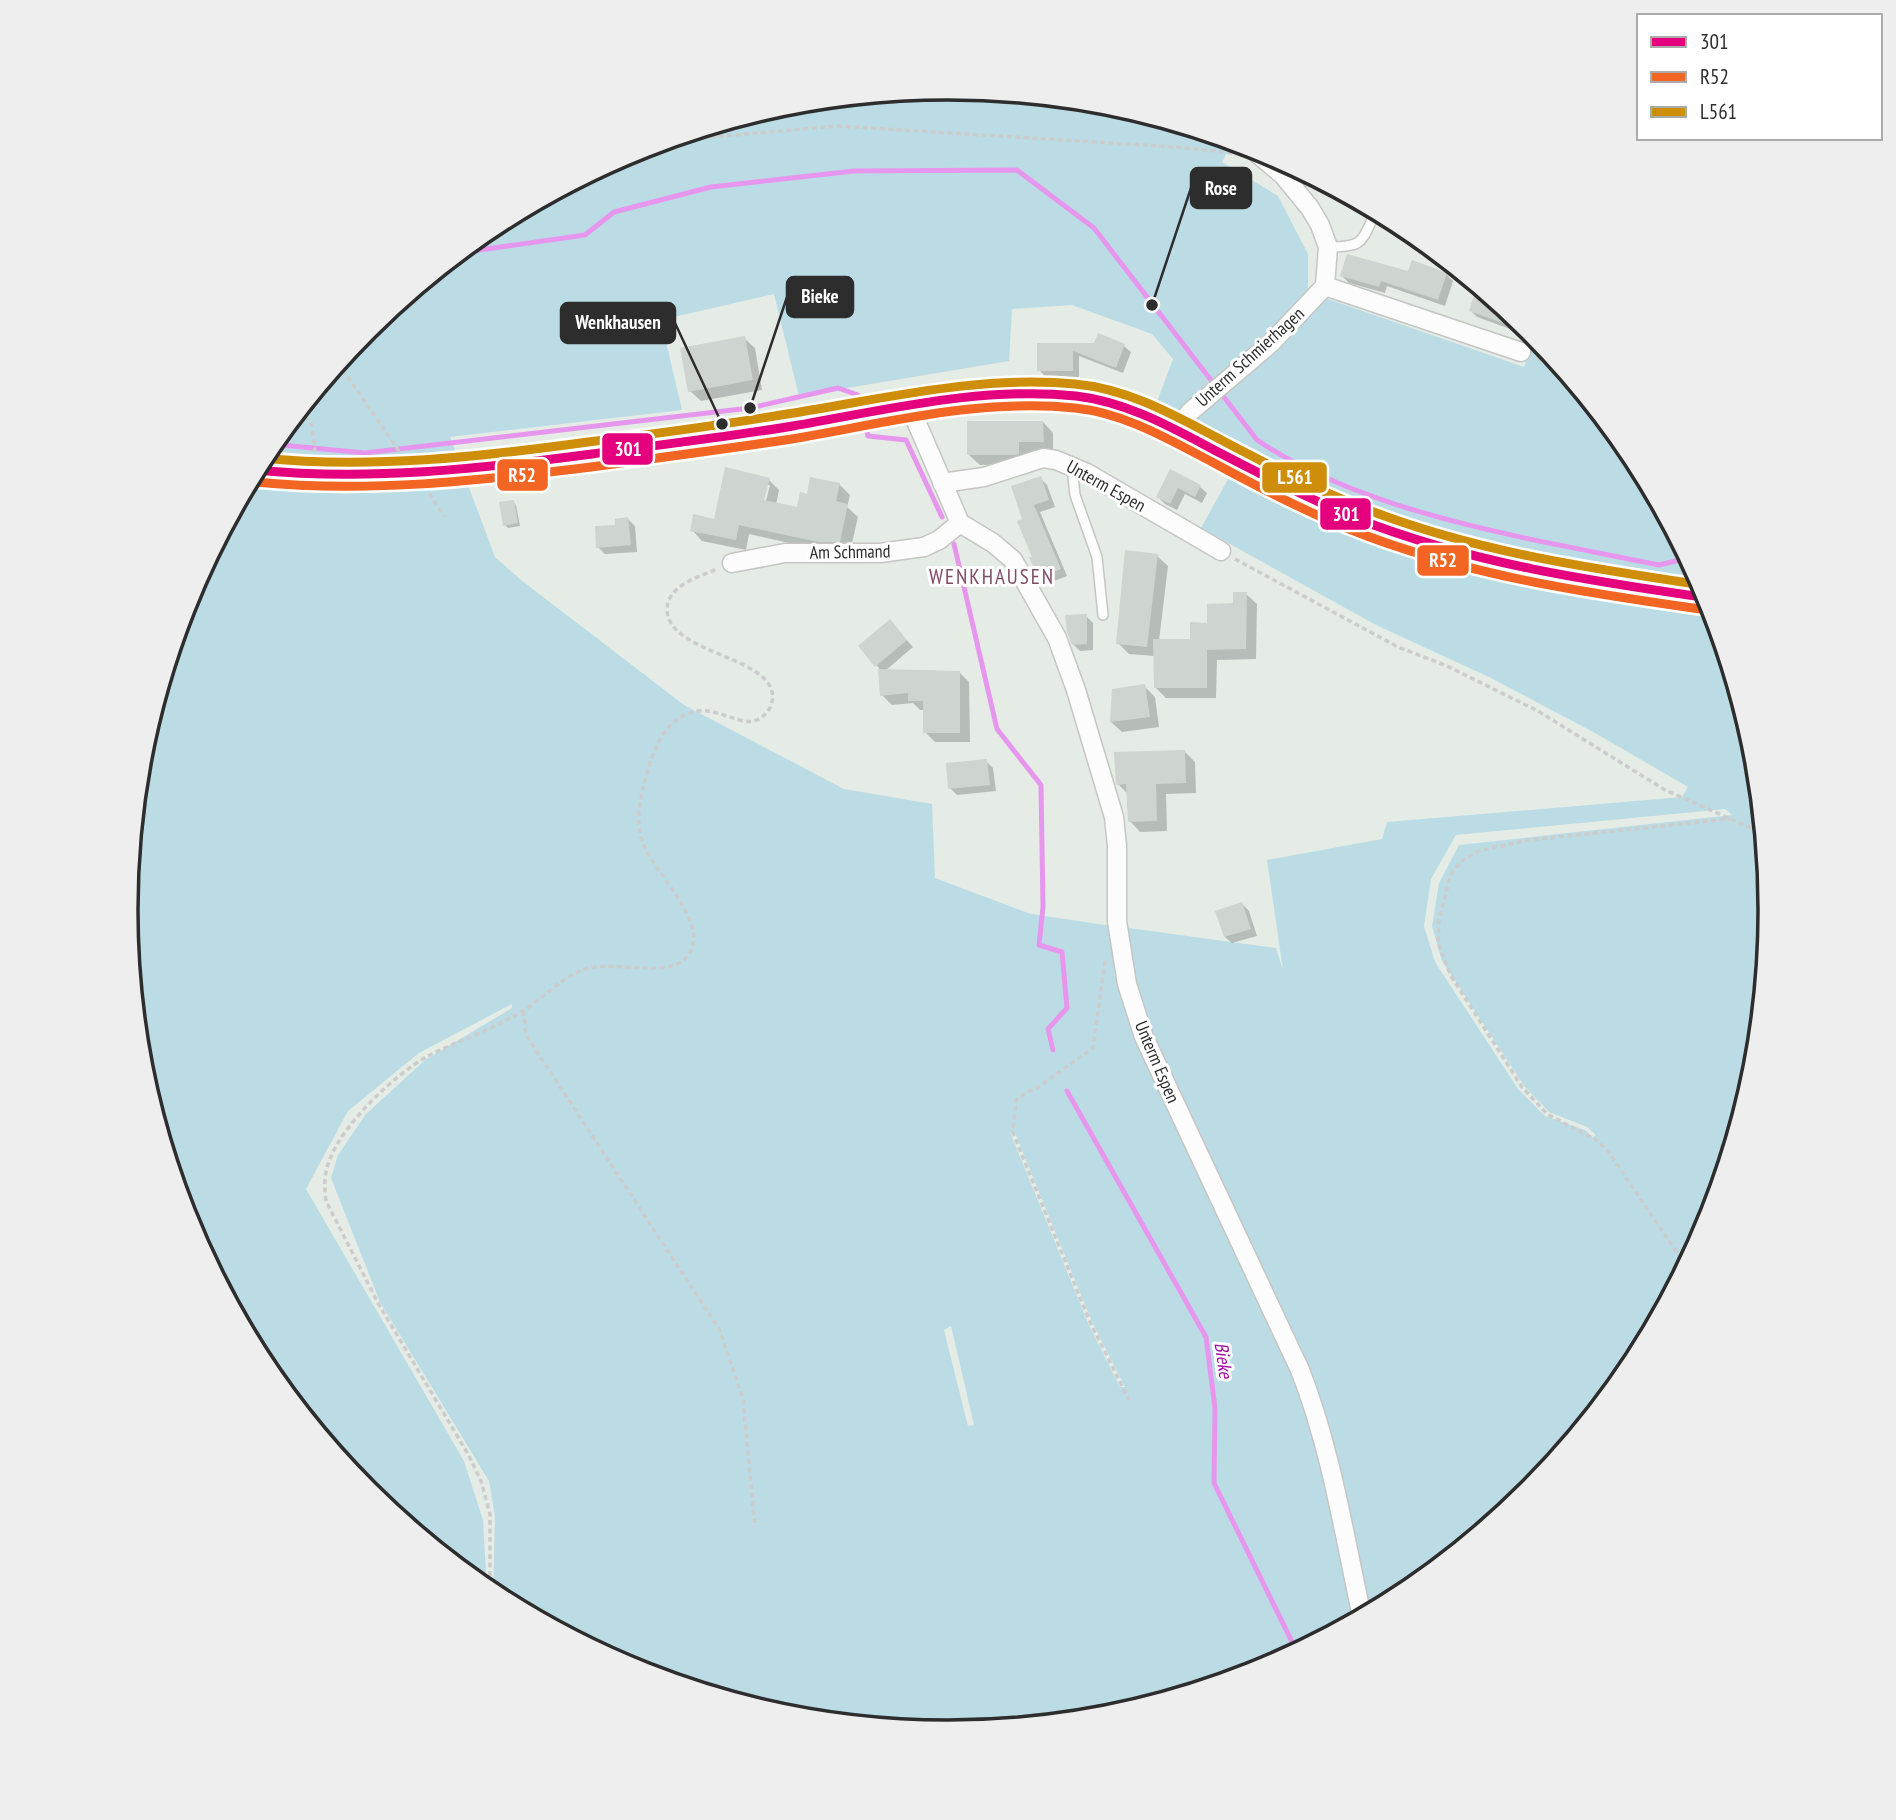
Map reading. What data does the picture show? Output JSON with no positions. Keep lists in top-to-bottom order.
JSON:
{
  "streets": {
    "street": ["Unterm Schmierhagen", "Unterm Espen", "Am Schmand"]
  },
  "crossings": [
    ["Unterm Espen", "Am Schmand"]
  ],
  "districts": ["WENKHAUSEN"],
  "water": ["Bieke"],
  "places": ["Rose", "Bieke", "Wenkhausen"],
  "lines": ["transit line L561", "transit line 301", "transit line R52"],
  "legend": ["301", "R52", "L561"]
}
